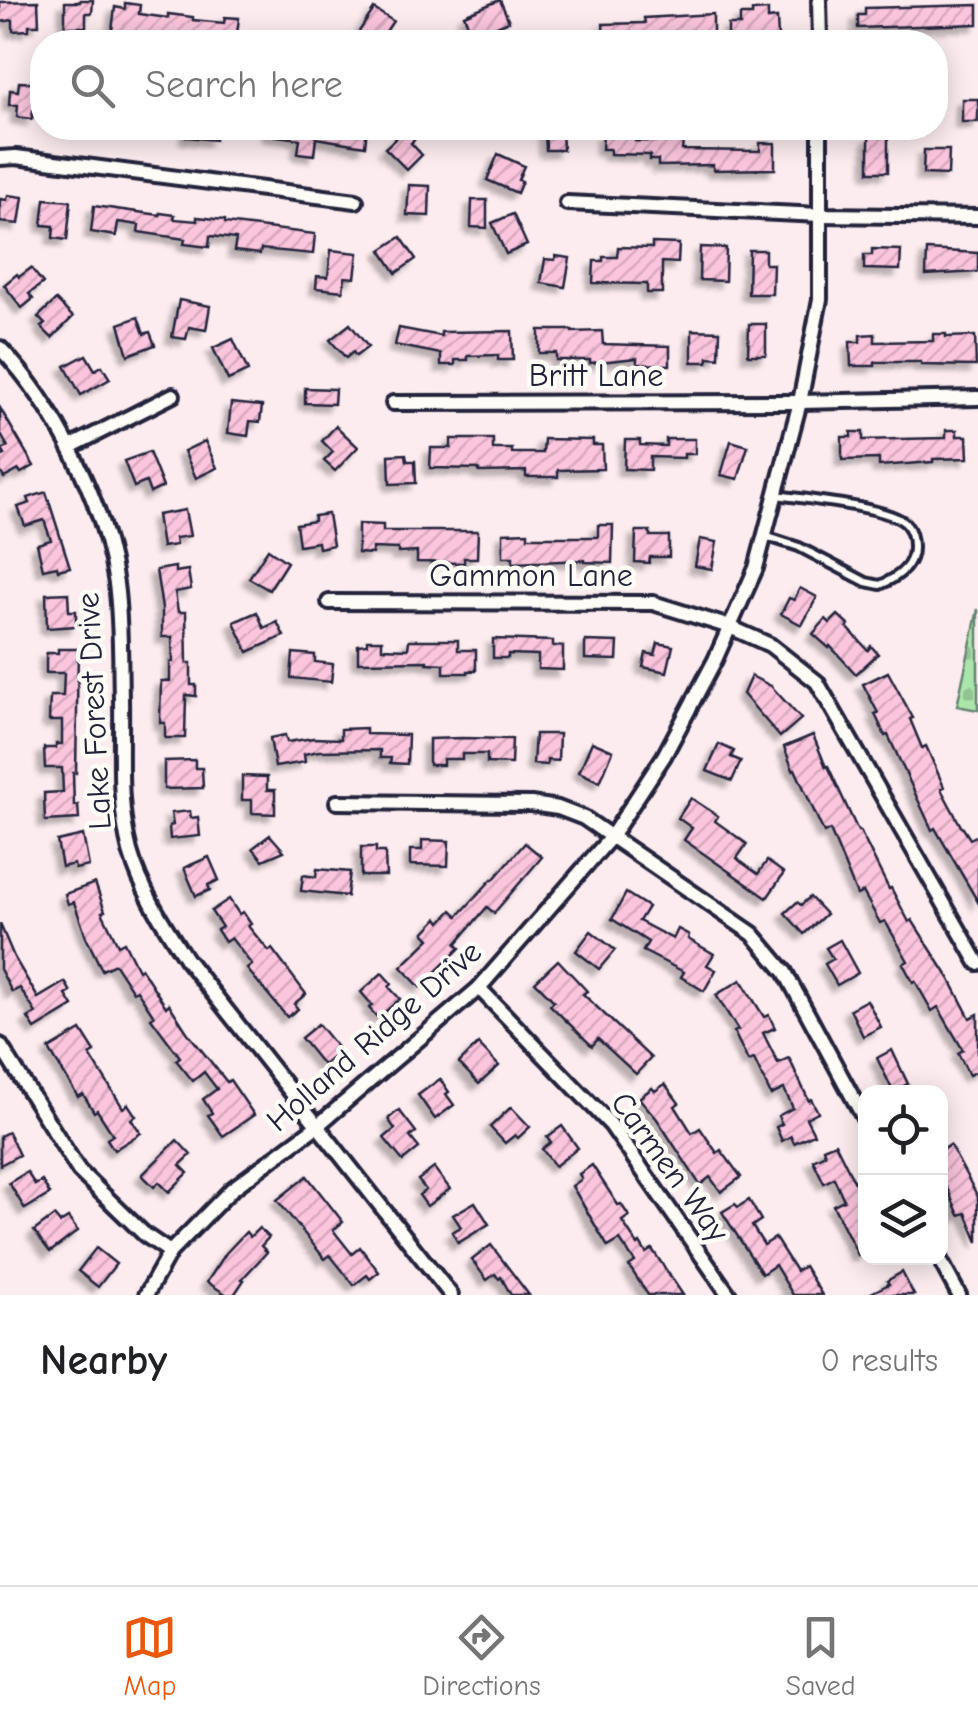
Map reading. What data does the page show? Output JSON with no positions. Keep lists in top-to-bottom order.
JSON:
{
  "streets": {
    "street": [
      "Britt Lane",
      "Gammon Lane",
      "Lake Forest Drive",
      "Holland Ridge Drive",
      "Carmen Way"
    ]
  },
  "crossings": [
    ["Britt Lane", "Holland Ridge Drive"],
    ["Gammon Lane", "Holland Ridge Drive"],
    ["Lake Forest Drive", "Holland Ridge Drive"],
    ["Holland Ridge Drive", "Carmen Way"]
  ],
  "page": {
    "search": "Search here",
    "heading": ["Nearby", "0 results"],
    "nav": ["Map", "Directions", "Saved"]
  }
}
